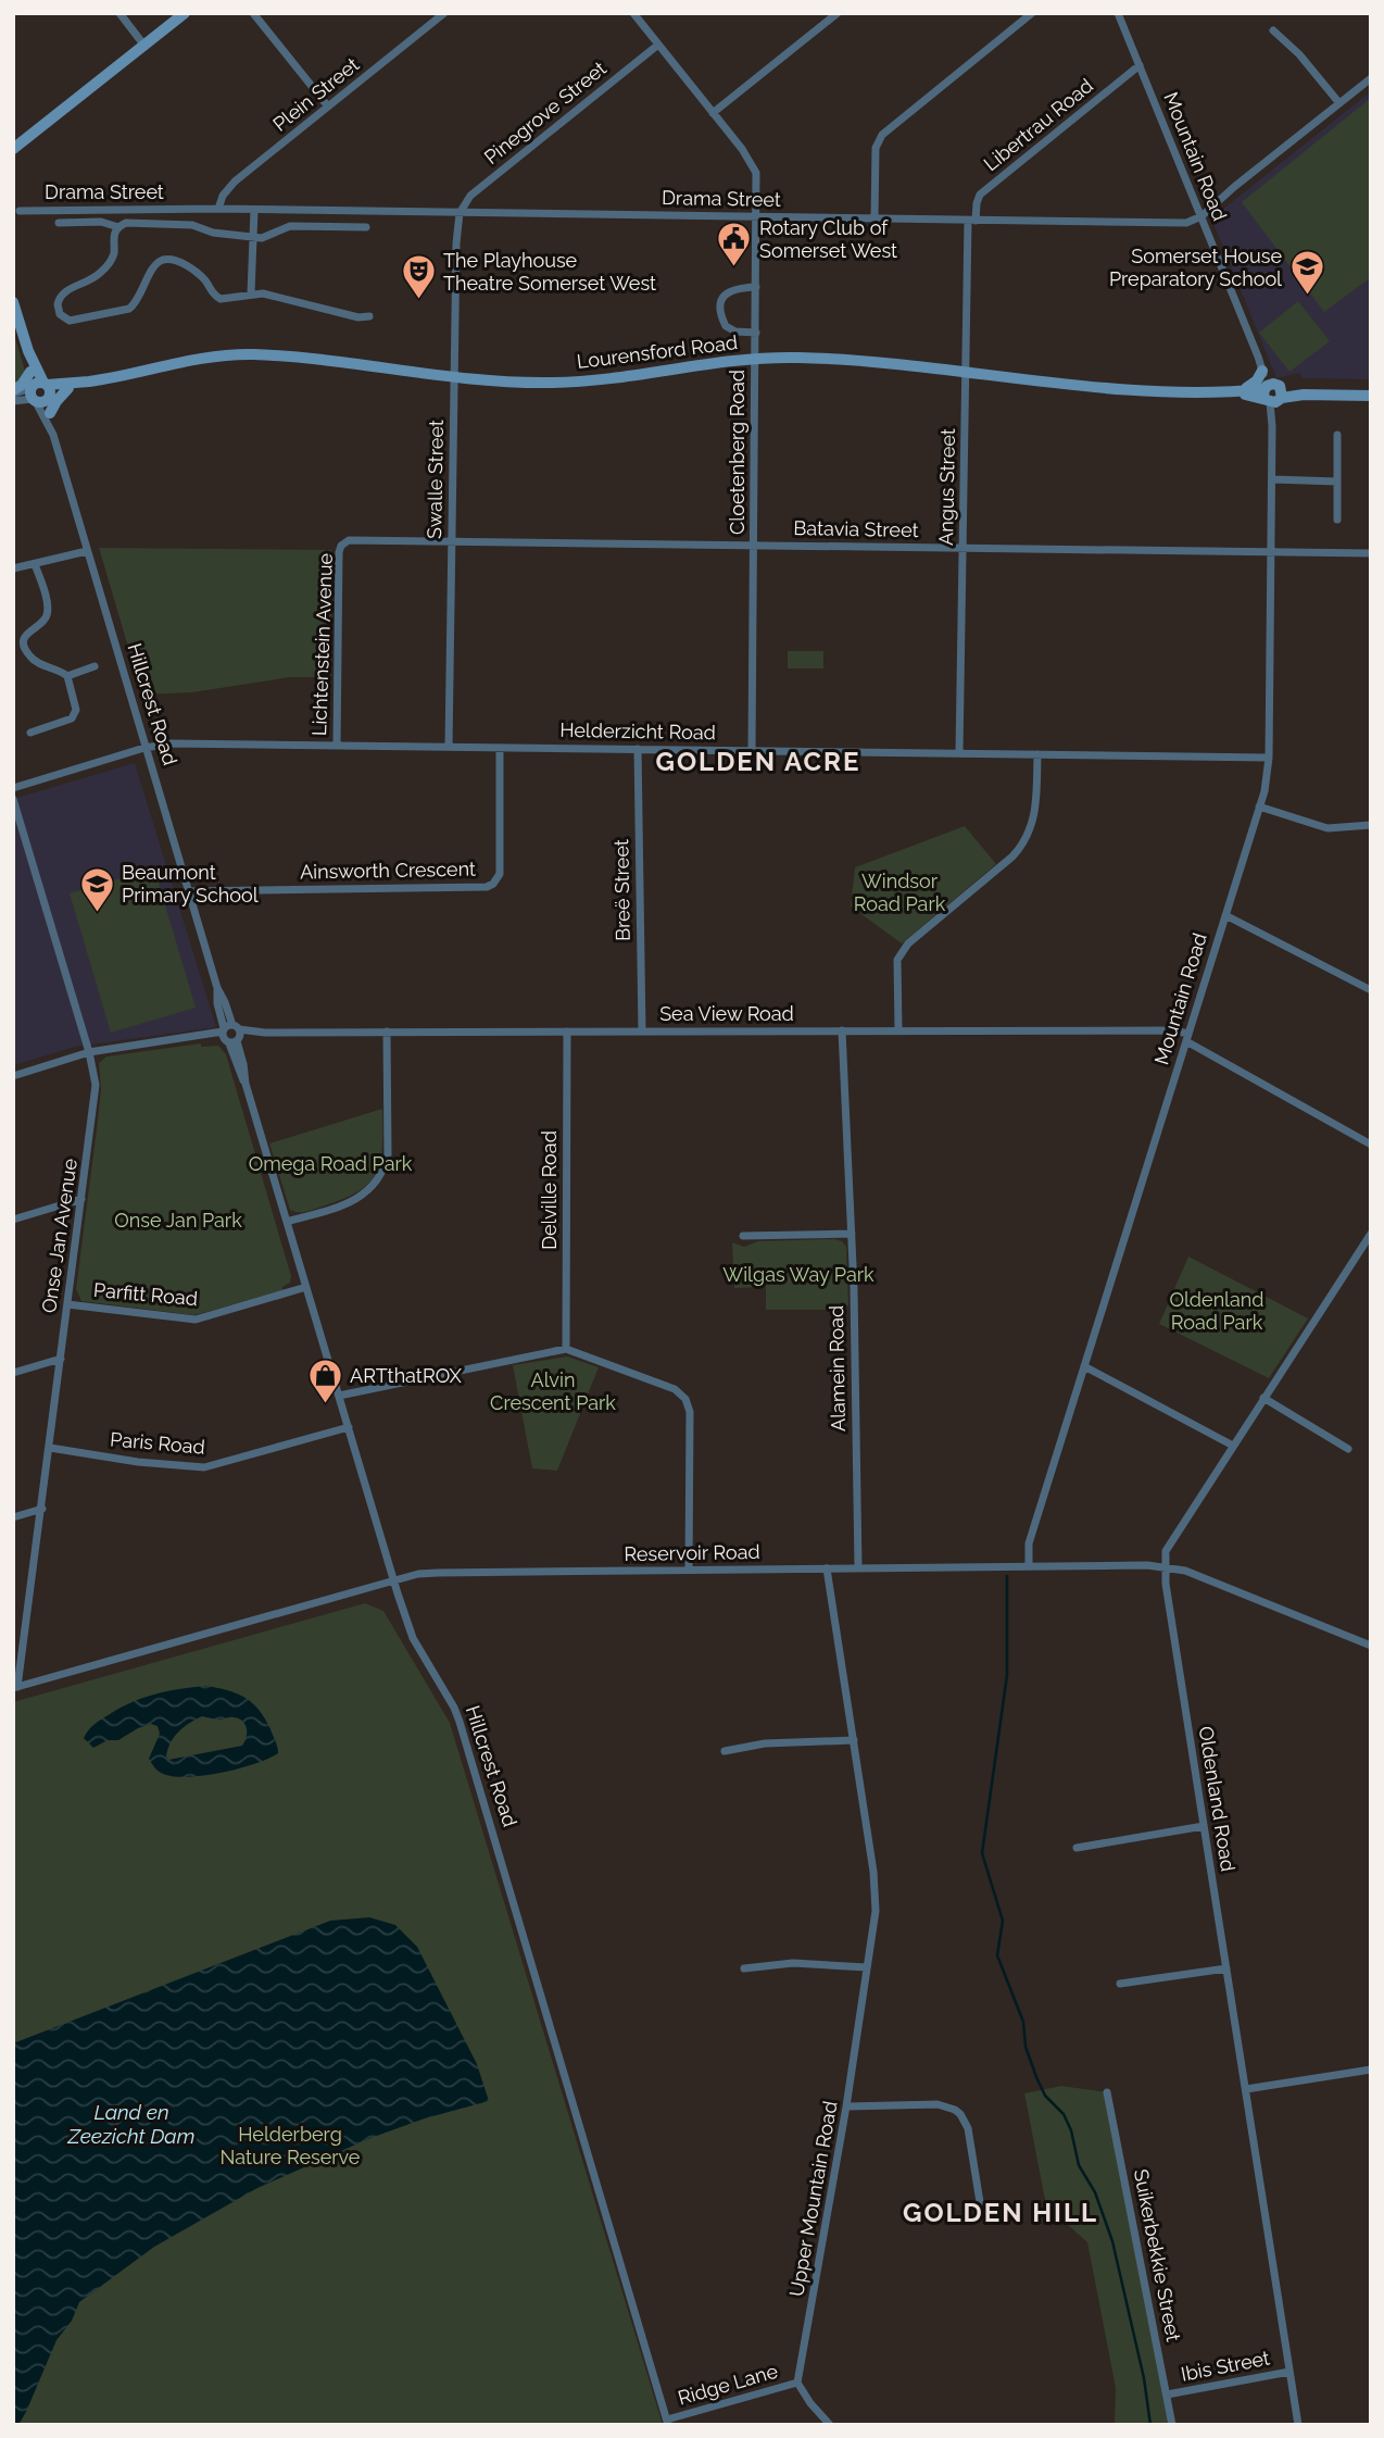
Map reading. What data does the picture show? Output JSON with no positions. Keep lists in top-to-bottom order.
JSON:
{
  "streets": {
    "street": [
      "Plein Street",
      "Pinegrove Street",
      "Libertrau Road",
      "Mountain Road",
      "Drama Street",
      "Lourensford Road",
      "Cloetenberg Road",
      "Swalle Street",
      "Angus Street",
      "Batavia Street",
      "Lichtenstein Avenue",
      "Hillcrest Road",
      "Helderzicht Road",
      "Ainsworth Crescent",
      "Breë Street",
      "Sea View Road",
      "Delville Road",
      "Onse Jan Avenue",
      "Parfitt Road",
      "Alamein Road",
      "Paris Road",
      "Reservoir Road",
      "Oldenland Road",
      "Upper Mountain Road",
      "Suikerbekkie Street",
      "Ibis Street",
      "Ridge Lane"
    ]
  },
  "crossings": [
    ["Plein Street", "Drama Street"],
    ["Pinegrove Street", "Drama Street"],
    ["Pinegrove Street", "Cloetenberg Road"],
    ["Pinegrove Street", "Swalle Street"],
    ["Libertrau Road", "Mountain Road"],
    ["Libertrau Road", "Drama Street"],
    ["Libertrau Road", "Angus Street"],
    ["Mountain Road", "Drama Street"],
    ["Mountain Road", "Lourensford Road"],
    ["Mountain Road", "Batavia Street"],
    ["Mountain Road", "Helderzicht Road"],
    ["Mountain Road", "Sea View Road"],
    ["Mountain Road", "Reservoir Road"],
    ["Drama Street", "Cloetenberg Road"],
    ["Drama Street", "Swalle Street"],
    ["Drama Street", "Angus Street"],
    ["Lourensford Road", "Cloetenberg Road"],
    ["Lourensford Road", "Swalle Street"],
    ["Lourensford Road", "Angus Street"],
    ["Lourensford Road", "Hillcrest Road"],
    ["Cloetenberg Road", "Batavia Street"],
    ["Cloetenberg Road", "Helderzicht Road"],
    ["Swalle Street", "Batavia Street"],
    ["Swalle Street", "Helderzicht Road"],
    ["Angus Street", "Batavia Street"],
    ["Angus Street", "Helderzicht Road"],
    ["Batavia Street", "Lichtenstein Avenue"],
    ["Lichtenstein Avenue", "Helderzicht Road"],
    ["Hillcrest Road", "Helderzicht Road"],
    ["Hillcrest Road", "Ainsworth Crescent"],
    ["Hillcrest Road", "Sea View Road"],
    ["Hillcrest Road", "Parfitt Road"],
    ["Hillcrest Road", "Paris Road"],
    ["Hillcrest Road", "Reservoir Road"],
    ["Hillcrest Road", "Ridge Lane"],
    ["Helderzicht Road", "Ainsworth Crescent"],
    ["Helderzicht Road", "Breë Street"],
    ["Breë Street", "Sea View Road"],
    ["Sea View Road", "Delville Road"],
    ["Sea View Road", "Onse Jan Avenue"],
    ["Sea View Road", "Alamein Road"],
    ["Onse Jan Avenue", "Parfitt Road"],
    ["Onse Jan Avenue", "Paris Road"],
    ["Onse Jan Avenue", "Reservoir Road"],
    ["Alamein Road", "Reservoir Road"],
    ["Reservoir Road", "Oldenland Road"],
    ["Reservoir Road", "Upper Mountain Road"],
    ["Oldenland Road", "Ibis Street"],
    ["Upper Mountain Road", "Ridge Lane"],
    ["Suikerbekkie Street", "Ibis Street"]
  ],
  "districts": ["GOLDEN ACRE", "GOLDEN HILL"],
  "water": ["Land en Zeezicht Dam"],
  "parks": [
    "Windsor Road Park",
    "Omega Road Park",
    "Onse Jan Park",
    "Wilgas Way Park",
    "Oldenland Road Park",
    "Alvin Crescent Park",
    "Helderberg Nature Reserve"
  ],
  "places": {
    "public building": ["Rotary Club of Somerset West"],
    "school or university": ["Somerset House Preparatory School", "Beaumont Primary School"],
    "theatre": ["The Playhouse Theatre Somerset West"],
    "shop": ["ARTthatROX"]
  }
}
